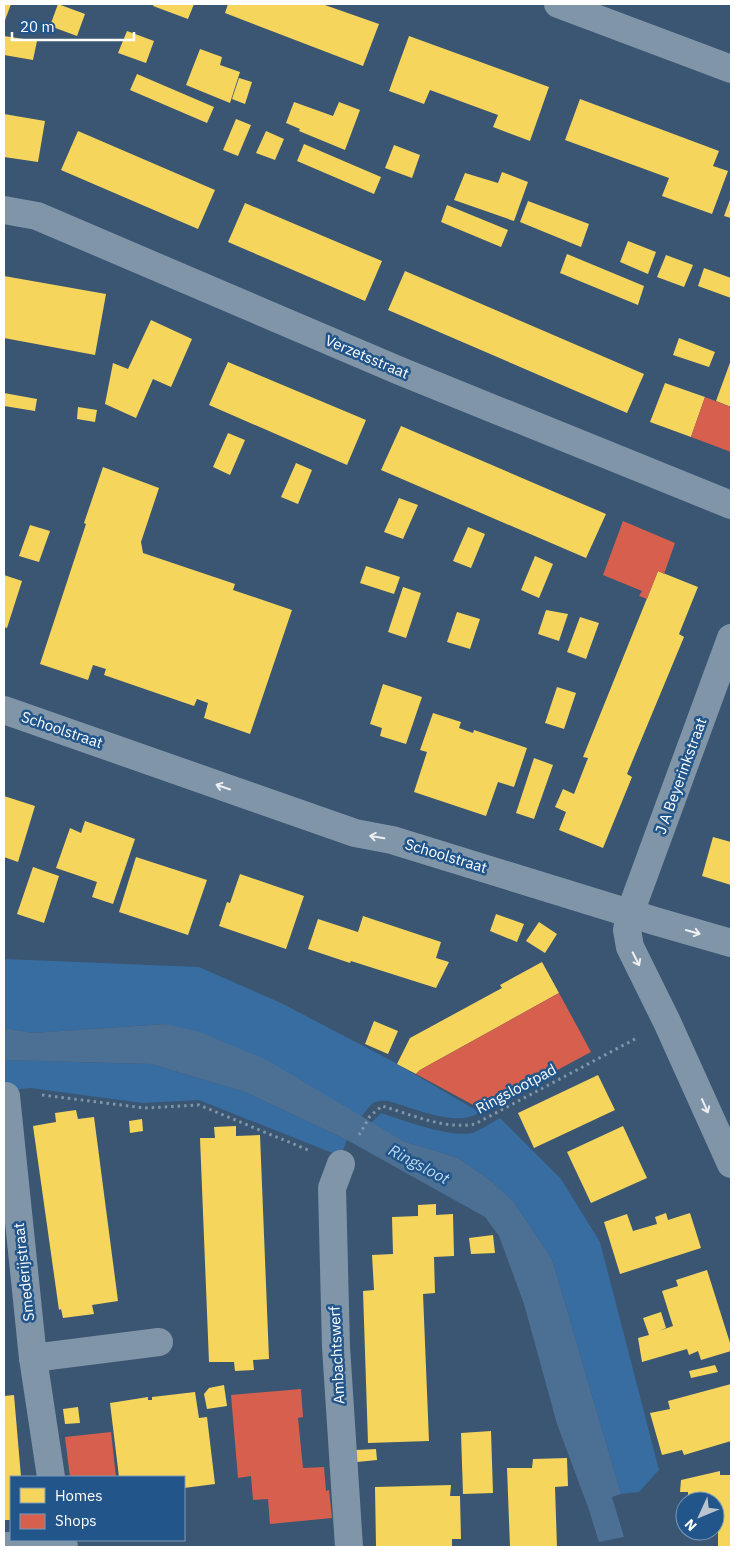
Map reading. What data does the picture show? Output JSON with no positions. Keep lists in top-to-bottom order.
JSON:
{
  "streets": {
    "street": [
      "Verzetsstraat",
      "Schoolstraat",
      "J A Beyerinkstraat",
      "Smederijstraat",
      "Ambachtswerf"
    ],
    "path": ["Ringslootpad"]
  },
  "crossings": [
    ["Schoolstraat", "J A Beyerinkstraat"]
  ],
  "water": ["Ringsloot"],
  "legend": ["Homes", "Shops"],
  "scale_bar": "20 m",
  "north": "bottom left"
}
